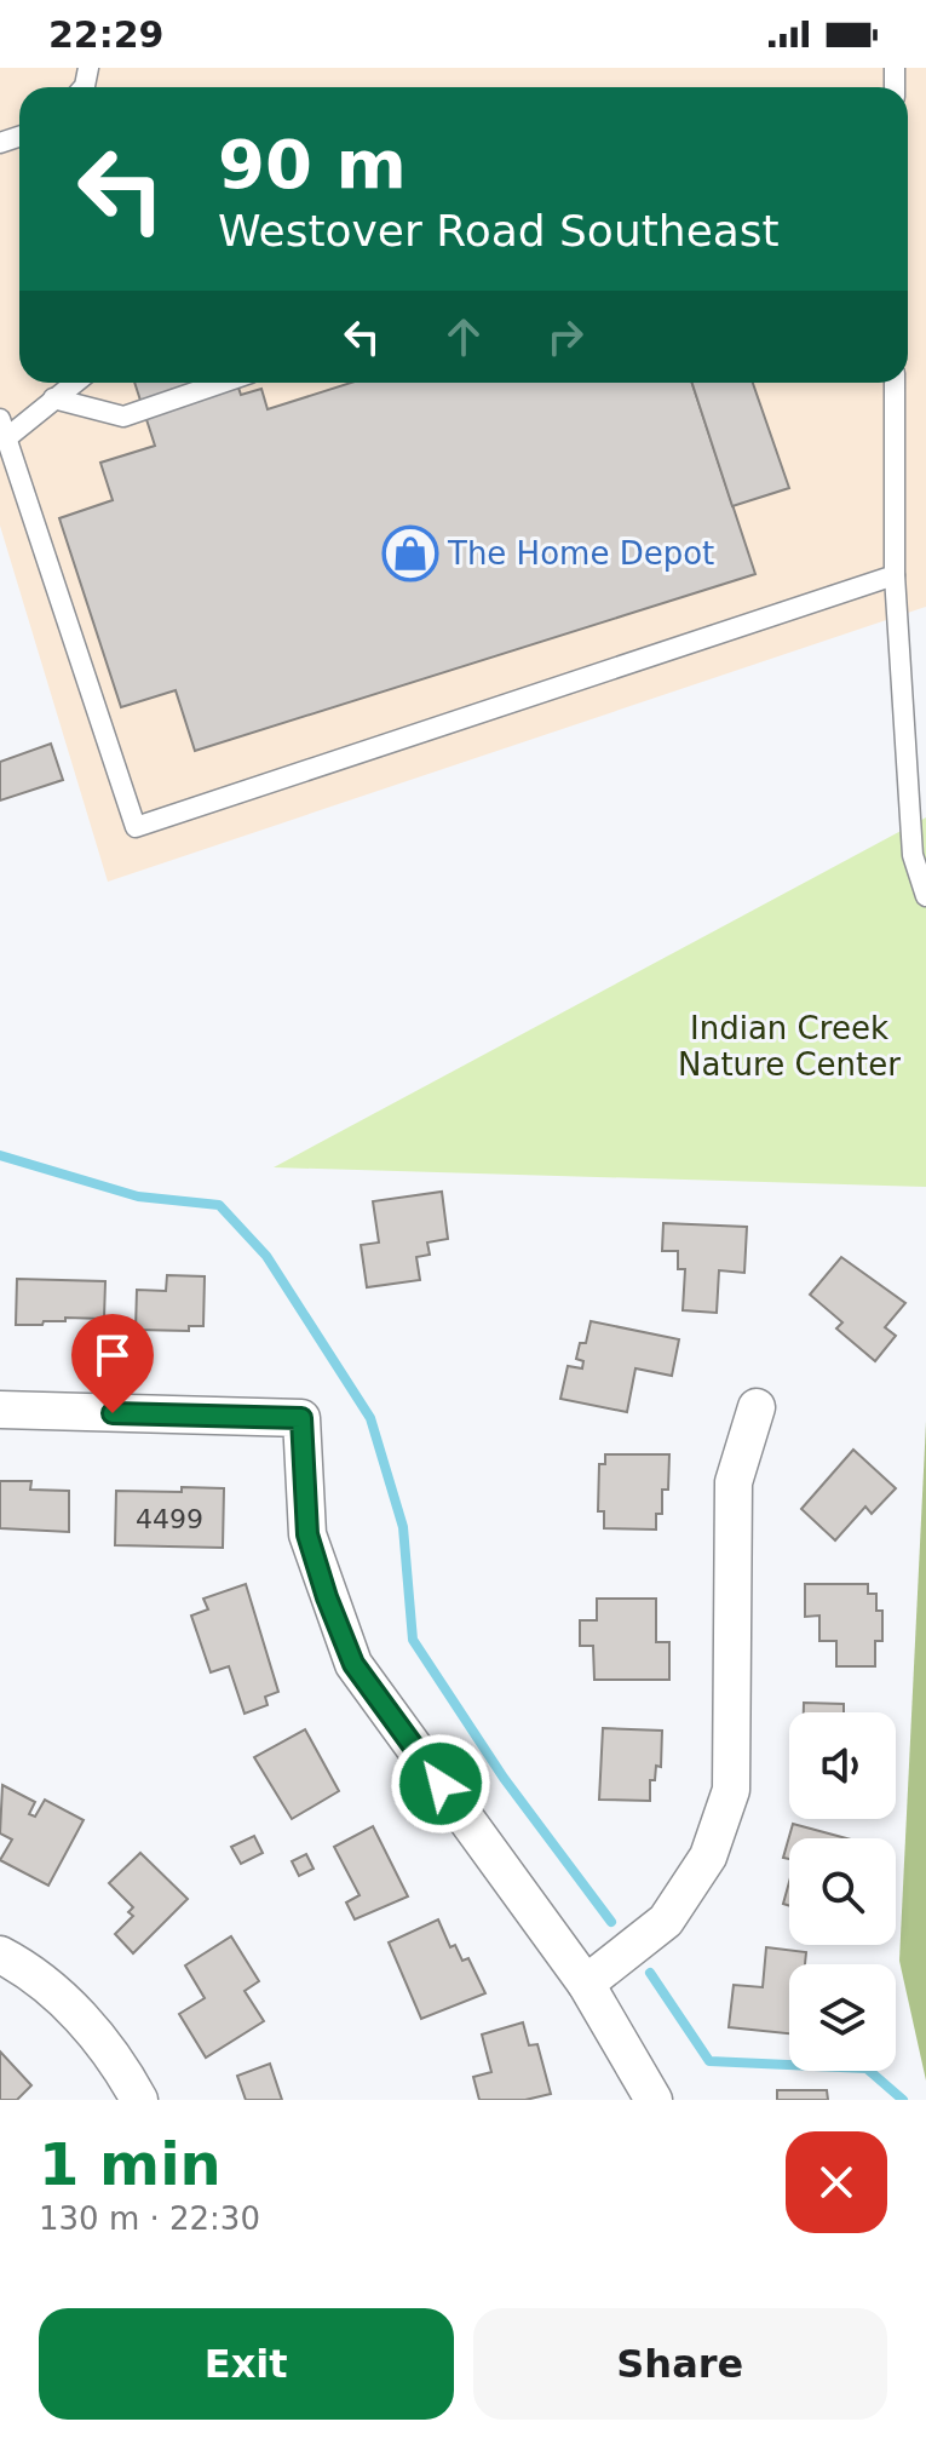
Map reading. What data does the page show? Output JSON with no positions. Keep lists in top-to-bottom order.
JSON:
{
  "parks": ["Indian Creek Nature Center"],
  "places": {
    "shop": ["The Home Depot"]
  },
  "house_numbers": ["4499"],
  "page": {
    "status": "22:29",
    "turn": ["90 m", "Westover Road Southeast"],
    "heading": ["1 min", "130 m · 22:30"],
    "buttons": ["Exit", "Share"]
  }
}
